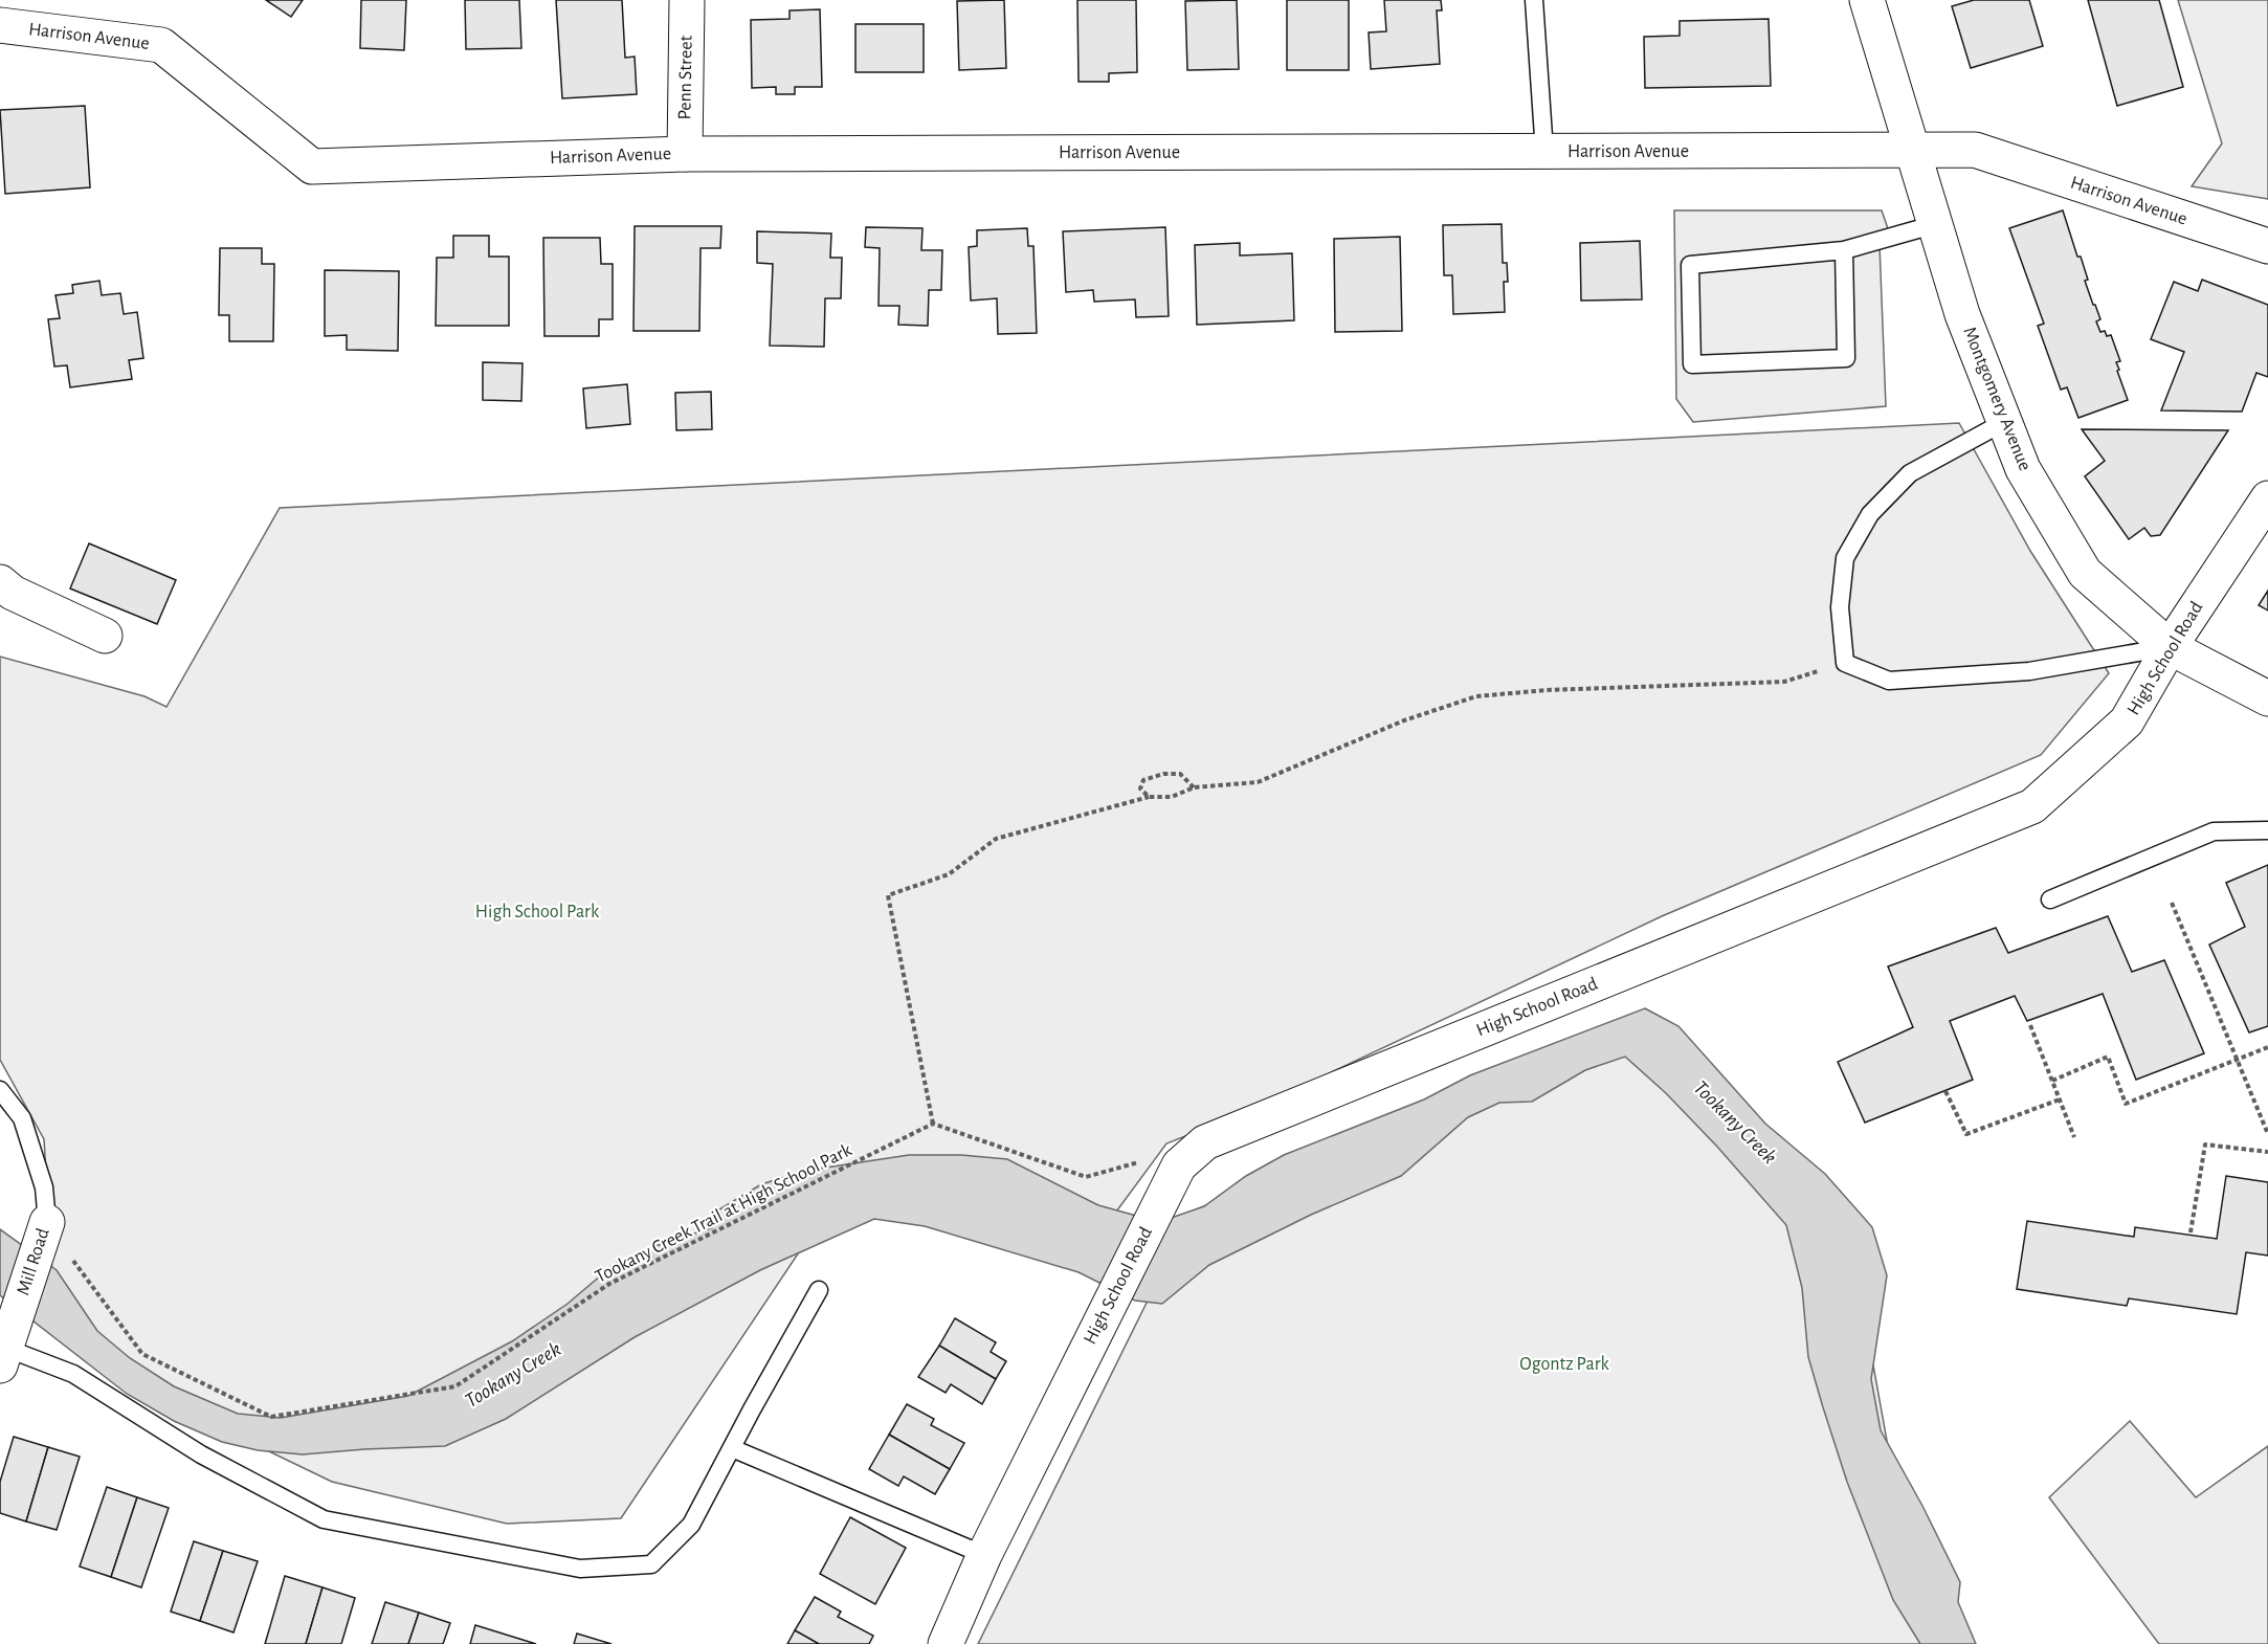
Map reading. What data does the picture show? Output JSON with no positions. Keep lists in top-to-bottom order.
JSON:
{
  "streets": {
    "street": [
      "Harrison Avenue",
      "Penn Street",
      "Montgomery Avenue",
      "High School Road",
      "Mill Road"
    ],
    "path": ["Tookany Creek Trail at High School Park"]
  },
  "crossings": [
    ["Harrison Avenue", "Penn Street"],
    ["Harrison Avenue", "Montgomery Avenue"],
    ["Montgomery Avenue", "High School Road"]
  ],
  "water": ["Tookany Creek"],
  "parks": ["High School Park", "Ogontz Park"]
}
